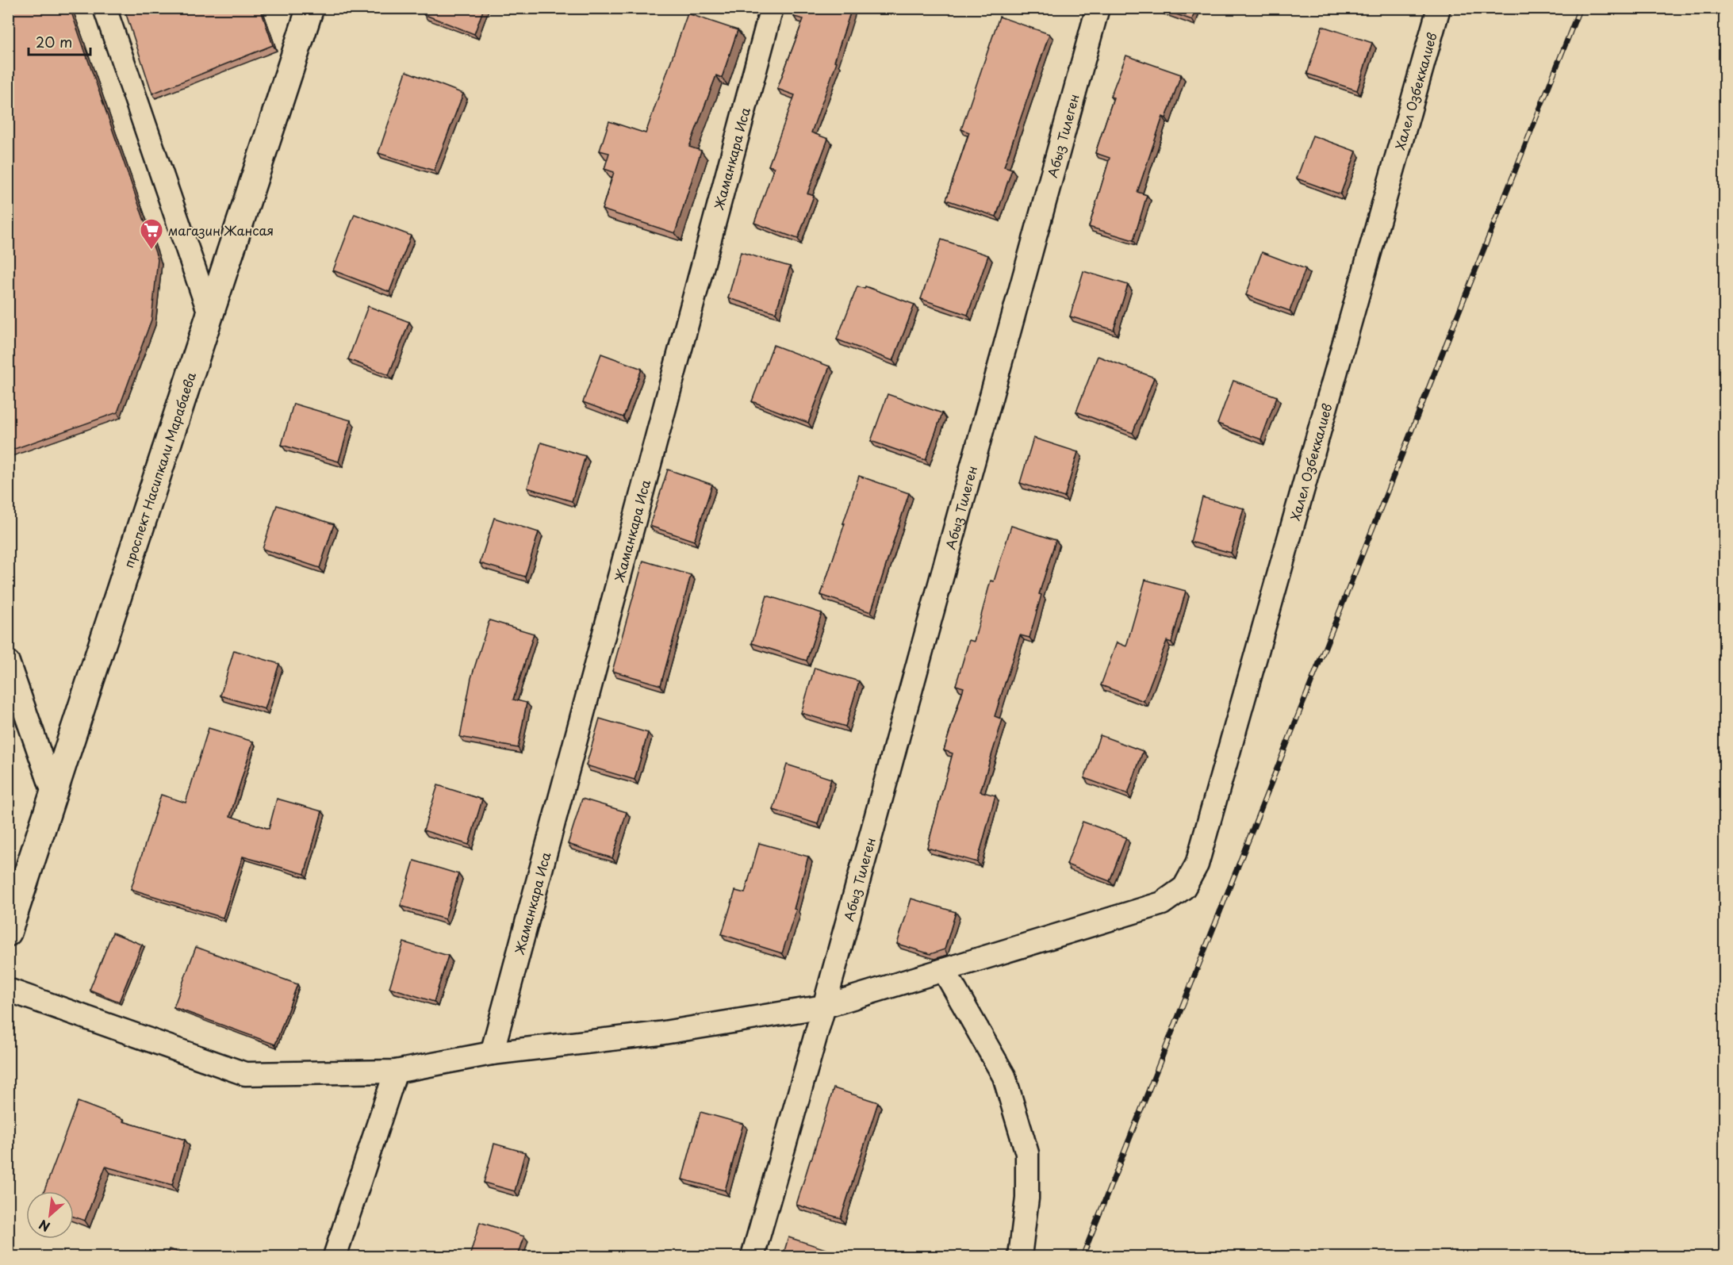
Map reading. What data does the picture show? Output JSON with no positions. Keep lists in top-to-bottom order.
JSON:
{
  "streets": {
    "main road": ["проспект Насипкали Марабаева"],
    "street": ["Халел Озбеккалиев", "Абыз Тилеген", "Жаманкара Иса"]
  },
  "crossings": [
    ["Халел Озбеккалиев", "Абыз Тилеген"],
    ["Халел Озбеккалиев", "Жаманкара Иса"]
  ],
  "places": {
    "supermarket": ["магазин Жансая"]
  },
  "scale_bar": "20 m",
  "north": "bottom left"
}
